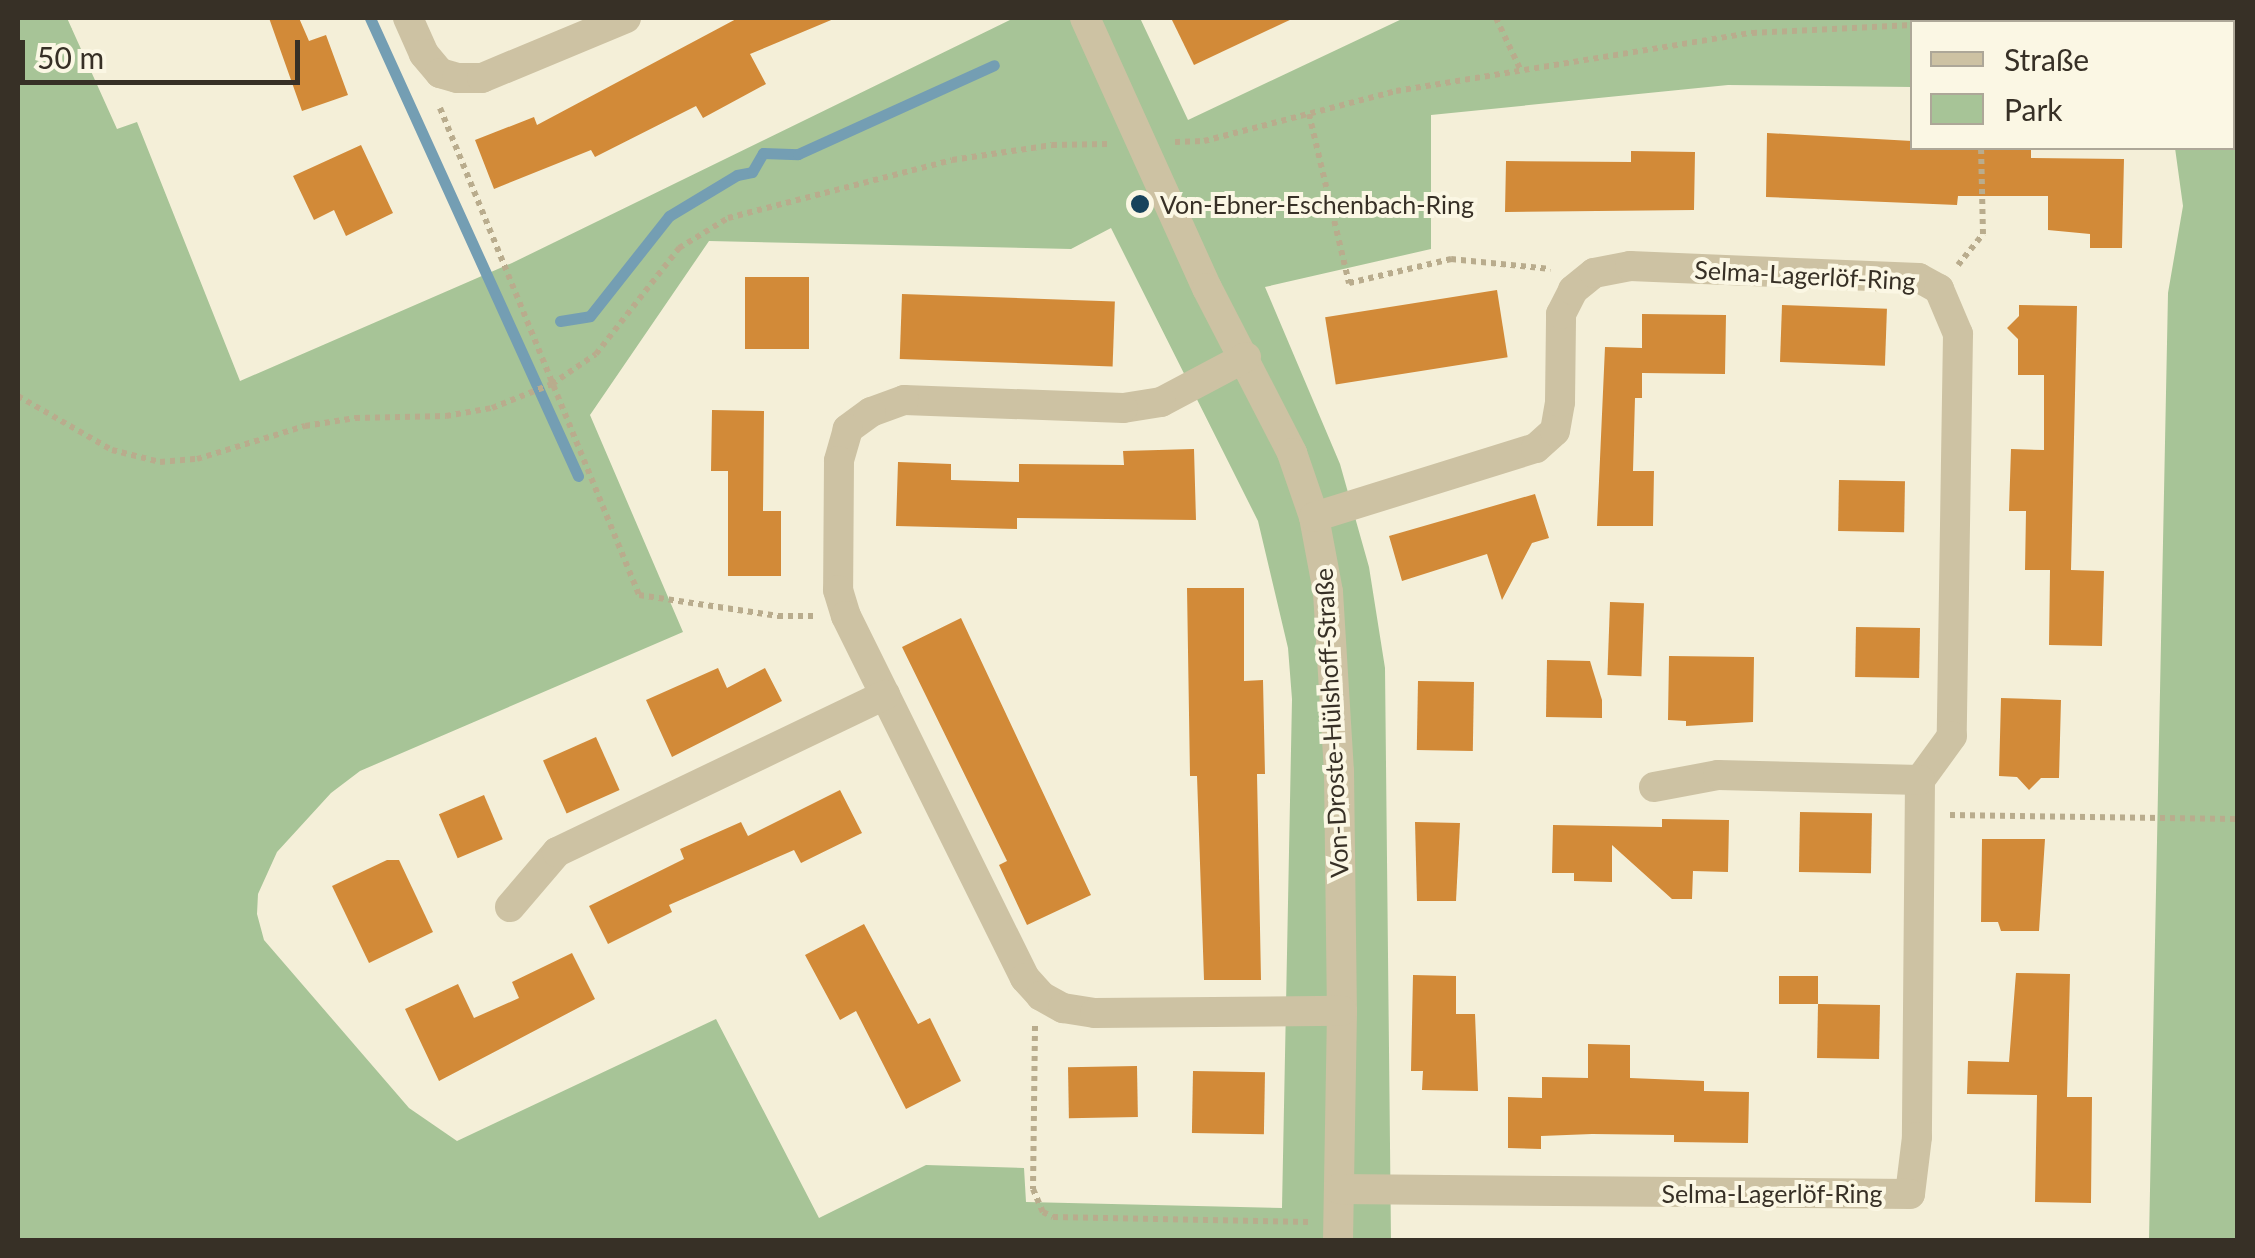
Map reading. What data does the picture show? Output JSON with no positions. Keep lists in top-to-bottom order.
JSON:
{
  "streets": {
    "street": ["Selma-Lagerlöf-Ring", "Von-Droste-Hülshoff-Straße"]
  },
  "crossings": [
    ["Selma-Lagerlöf-Ring", "Von-Droste-Hülshoff-Straße"]
  ],
  "places": ["Von-Ebner-Eschenbach-Ring"],
  "legend": ["Straße", "Park"],
  "scale_bar": "50 m"
}
